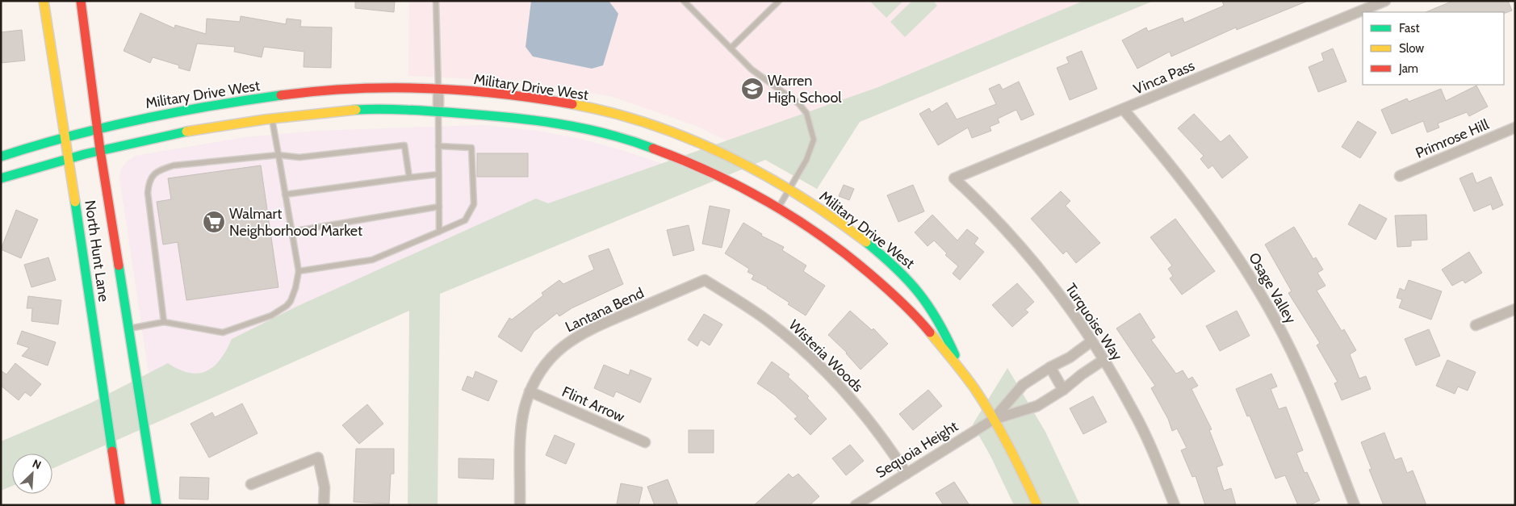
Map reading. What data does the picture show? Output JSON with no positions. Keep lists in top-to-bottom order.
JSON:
{
  "streets": {
    "main road": ["Military Drive West", "North Hunt Lane"],
    "street": [
      "Vinca Pass",
      "Primrose Hill",
      "Osage Valley",
      "Lantana Bend",
      "Turquoise Way",
      "Wisteria Woods",
      "Flint Arrow",
      "Sequoia Height"
    ]
  },
  "crossings": [
    ["Vinca Pass", "Osage Valley"],
    ["Vinca Pass", "Turquoise Way"],
    ["Military Drive West", "North Hunt Lane"],
    ["Military Drive West", "Sequoia Height"],
    ["Lantana Bend", "Wisteria Woods"],
    ["Lantana Bend", "Flint Arrow"],
    ["Turquoise Way", "Sequoia Height"],
    ["Wisteria Woods", "Sequoia Height"]
  ],
  "places": {
    "school or university": ["Warren High School"],
    "supermarket": ["Walmart Neighborhood Market"]
  },
  "legend": ["Fast", "Slow", "Jam"],
  "north": "top right"
}
